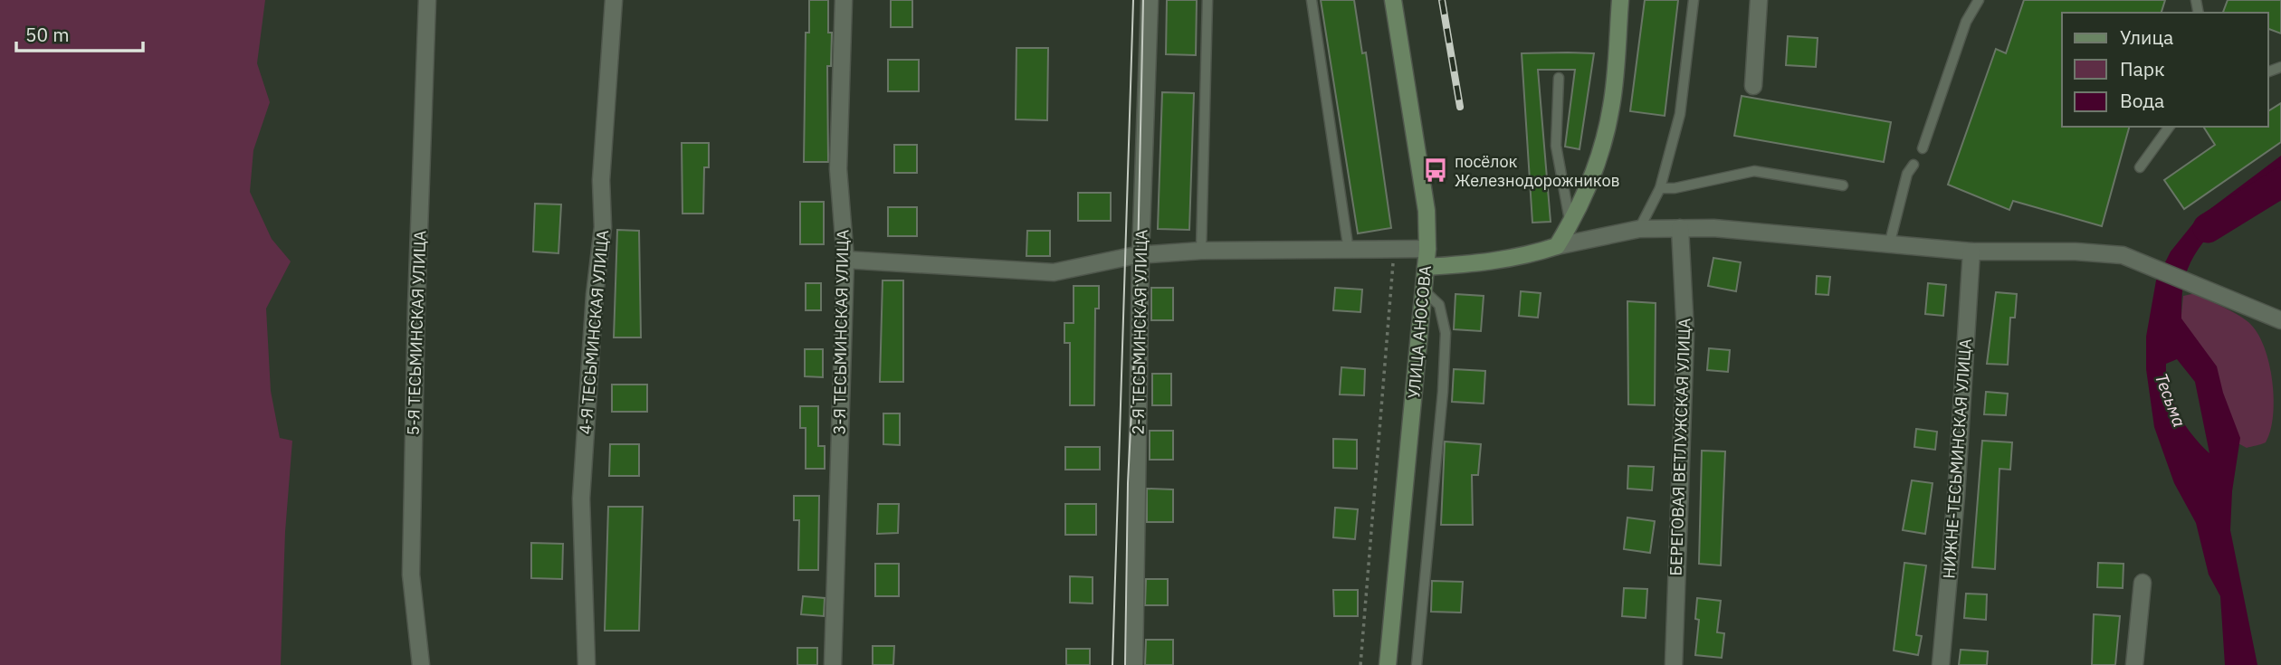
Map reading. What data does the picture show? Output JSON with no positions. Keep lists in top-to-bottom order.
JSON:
{
  "streets": {
    "main road": ["УЛИЦА АНОСОВА"],
    "street": [
      "4-Я ТЕСЬМИНСКАЯ УЛИЦА",
      "3-Я ТЕСЬМИНСКАЯ УЛИЦА",
      "2-Я ТЕСЬМИНСКАЯ УЛИЦА",
      "5-Я ТЕСЬМИНСКАЯ УЛИЦА",
      "БЕРЕГОВАЯ ВЕТЛУЖСКАЯ УЛИЦА",
      "НИЖНЕ-ТЕСЬМИНСКАЯ УЛИЦА"
    ]
  },
  "water": ["Тесьма"],
  "places": {
    "bus stop": ["посёлок Железнодорожников"]
  },
  "legend": ["Улица", "Парк", "Вода"],
  "scale_bar": "50 m"
}
